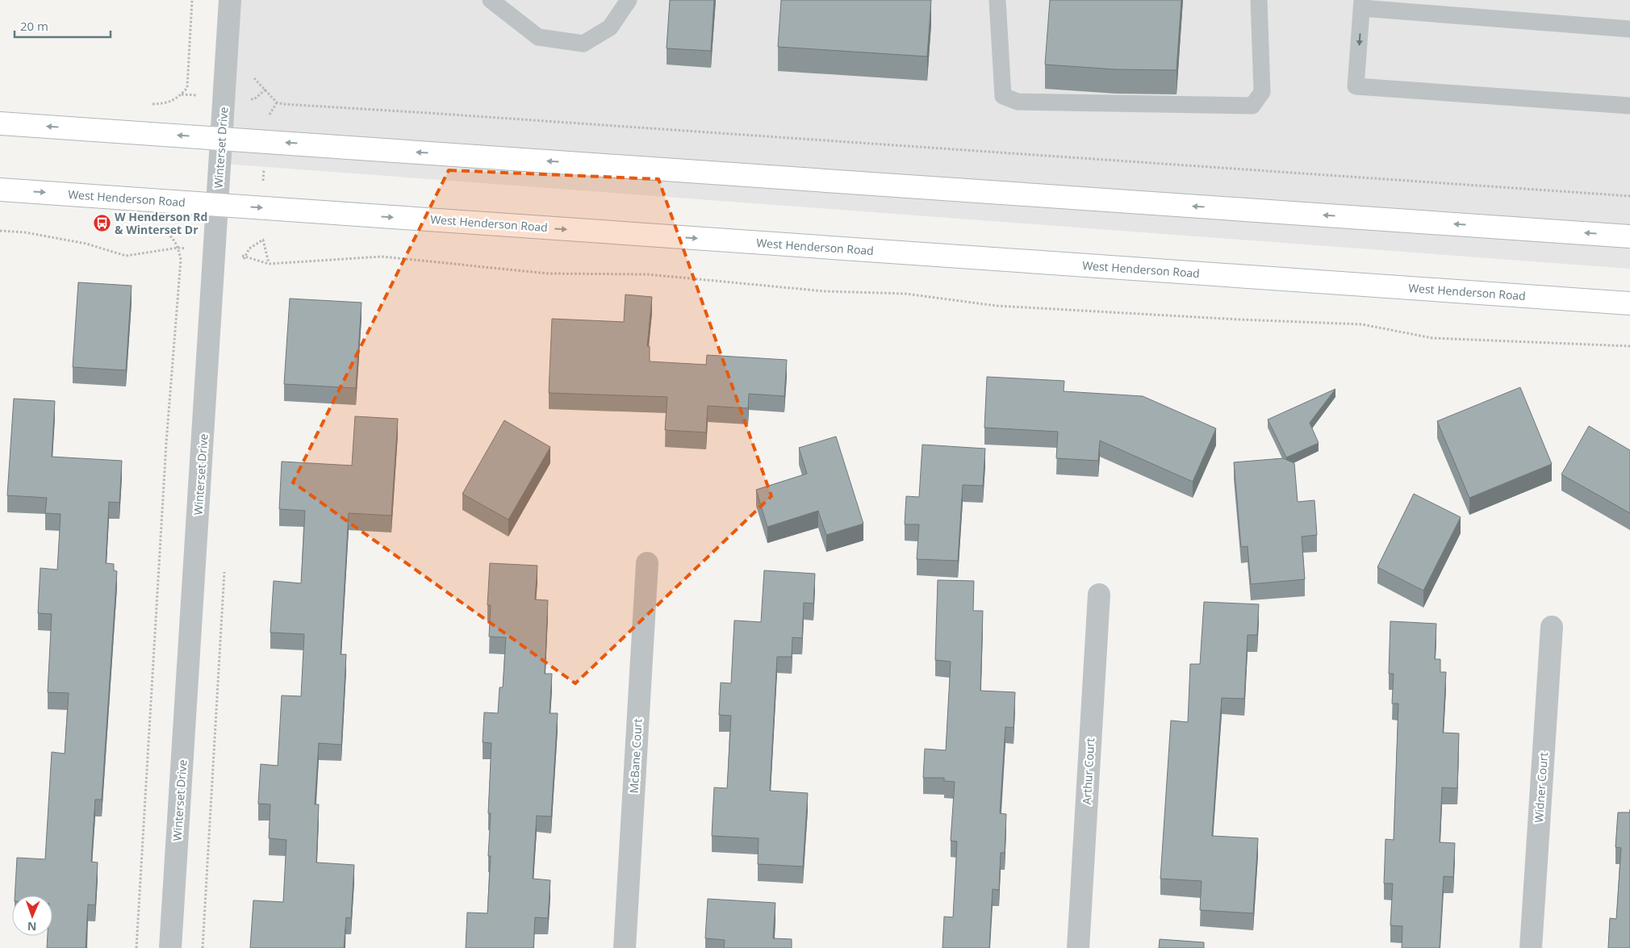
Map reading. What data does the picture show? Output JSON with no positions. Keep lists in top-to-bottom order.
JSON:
{
  "streets": {
    "main road": ["West Henderson Road"],
    "street": [
      "Winterset Drive",
      "McBane Court",
      "Arthur Court",
      "Widner Court"
    ]
  },
  "crossings": [
    ["Winterset Drive", "West Henderson Road"]
  ],
  "places": {
    "bus stop": ["W Henderson Rd & Winterset Dr"]
  },
  "scale_bar": "20 m",
  "north": "bottom"
}
